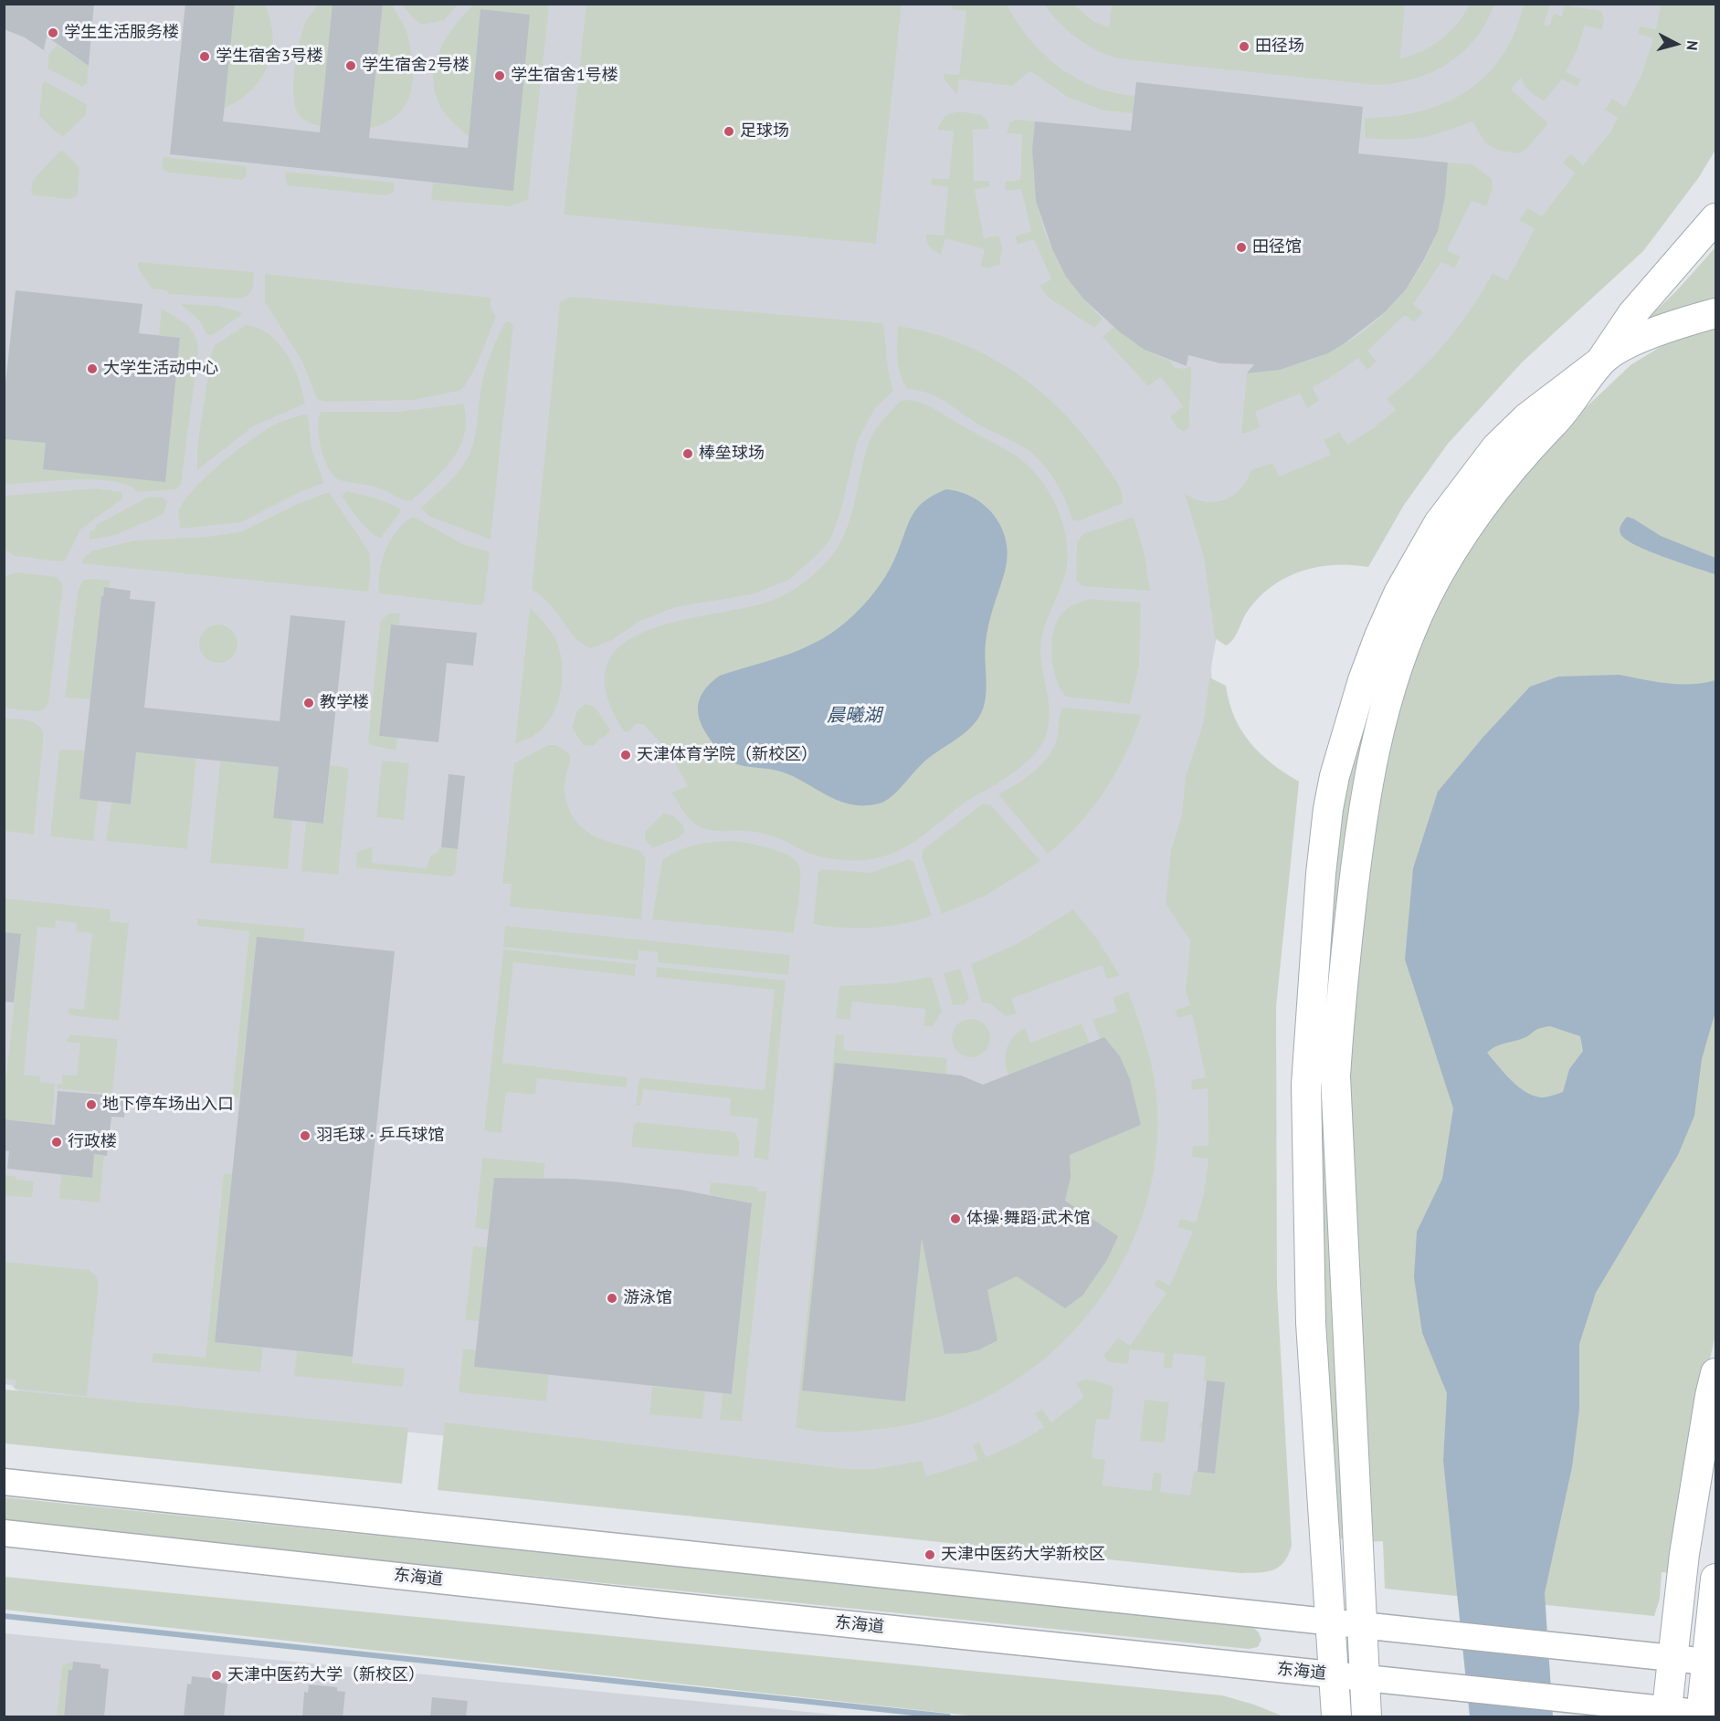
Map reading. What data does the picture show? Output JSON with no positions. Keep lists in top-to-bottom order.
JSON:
{
  "streets": {
    "main road": ["东海道"]
  },
  "water": ["晨曦湖"],
  "places": [
    "学生生活服务楼",
    "田径场",
    "学生宿舍3号楼",
    "学生宿舍2号楼",
    "学生宿舍1号楼",
    "足球场",
    "田径馆",
    "大学生活动中心",
    "棒垒球场",
    "教学楼",
    "天津体育学院（新校区）",
    "地下停车场出入口",
    "羽毛球 · 乒乓球馆",
    "行政楼",
    "体操·舞蹈·武术馆",
    "游泳馆",
    "天津中医药大学新校区",
    "天津中医药大学（新校区）"
  ],
  "north": "right"
}
